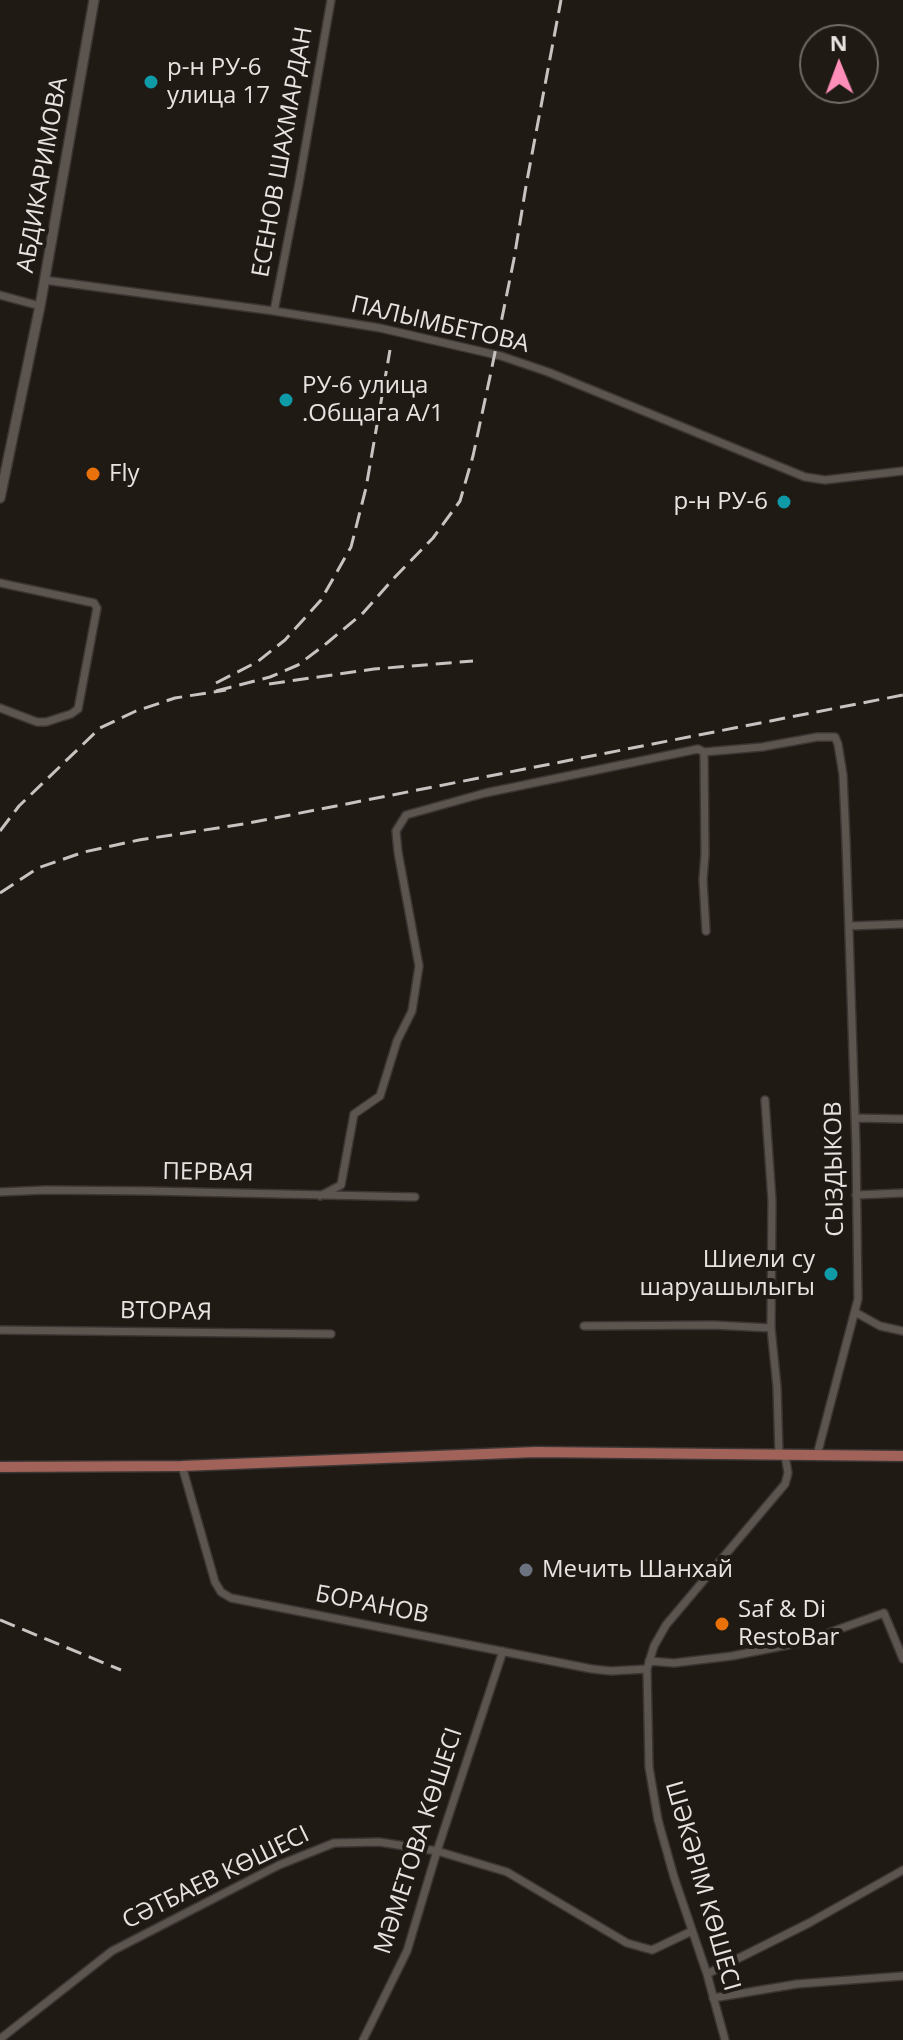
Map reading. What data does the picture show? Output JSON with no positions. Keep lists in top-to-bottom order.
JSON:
{
  "streets": {
    "main road": ["АБДИКАРИМОВА"],
    "street": [
      "ЕСЕНОВ ШАХМАРДАН",
      "ПАЛЫМБЕТОВА",
      "СЫЗДЫКОВ",
      "ПЕРВАЯ",
      "ВТОРАЯ",
      "БОРАНОВ",
      "МӘМЕТОВА КӨШЕСІ",
      "СӘТБАЕВ КӨШЕСІ",
      "ШӘКӘРІМ КӨШЕСІ"
    ]
  },
  "crossings": [
    ["ЕСЕНОВ ШАХМАРДАН", "ПАЛЫМБЕТОВА"],
    ["АБДИКАРИМОВА", "ПАЛЫМБЕТОВА"],
    ["БОРАНОВ", "МӘМЕТОВА КӨШЕСІ"],
    ["БОРАНОВ", "ШӘКӘРІМ КӨШЕСІ"],
    ["МӘМЕТОВА КӨШЕСІ", "СӘТБАЕВ КӨШЕСІ"],
    ["СӘТБАЕВ КӨШЕСІ", "ШӘКӘРІМ КӨШЕСІ"]
  ],
  "places": [
    "р-н РУ-6 улица 17",
    "РУ-6 улица .Общага А/1",
    "Fly",
    "р-н РУ-6",
    "Шиели су шаруашылыгы",
    "Мечить Шанхай",
    "Saf & Di RestoBar"
  ],
  "north": "top"
}
